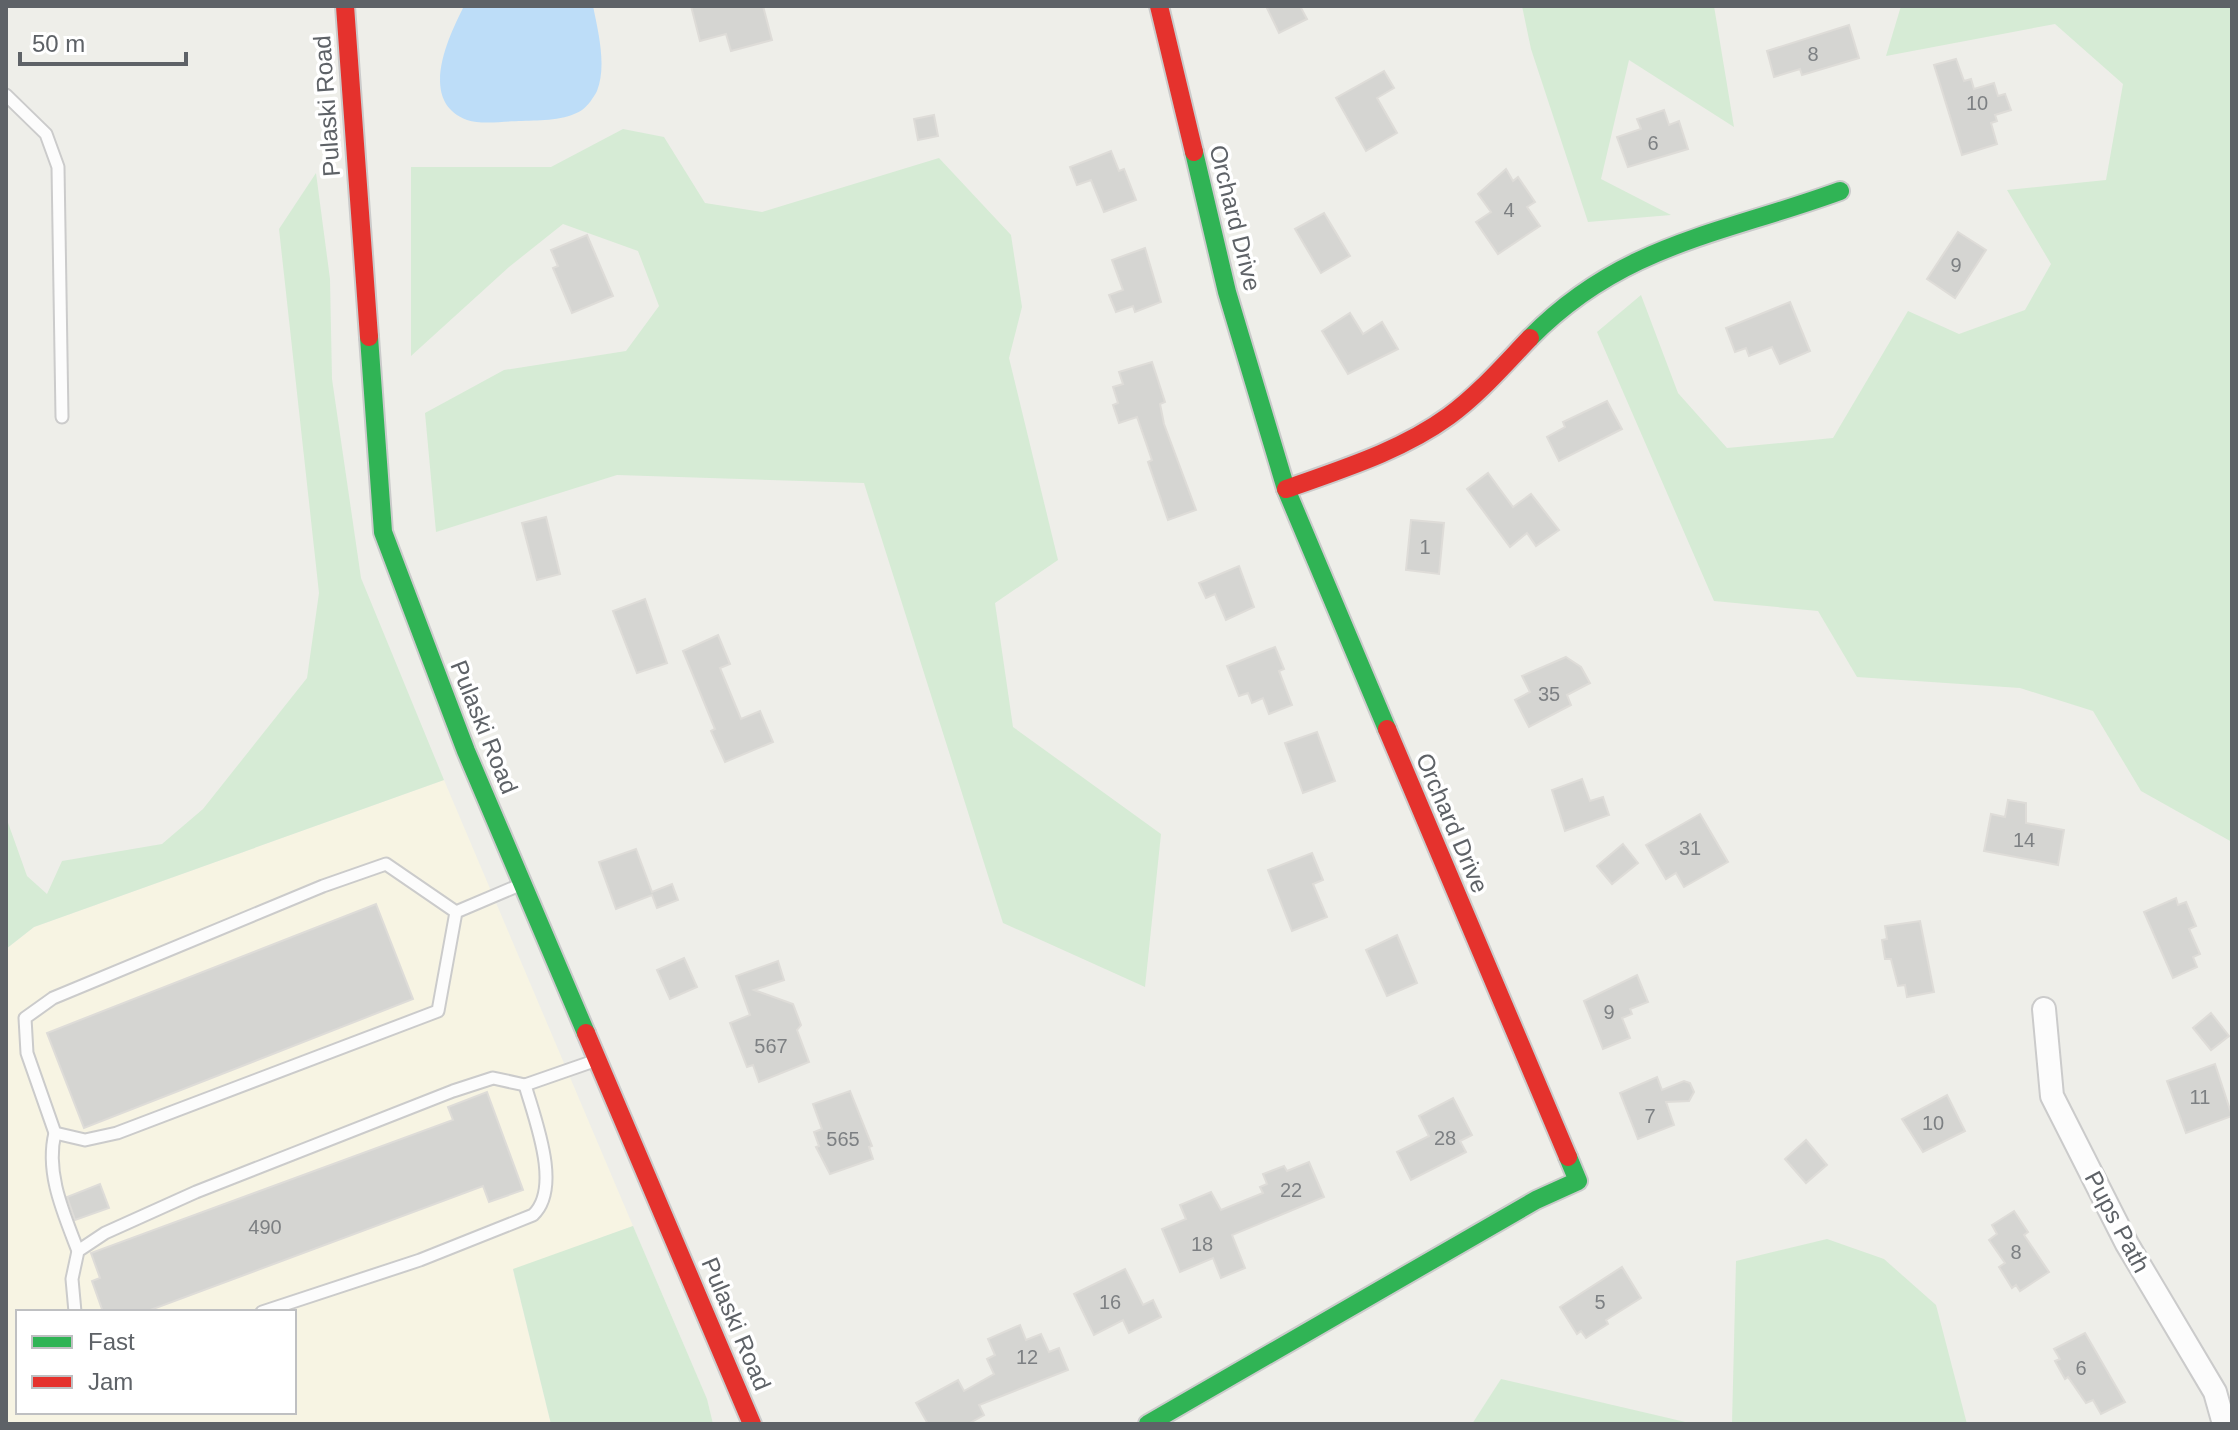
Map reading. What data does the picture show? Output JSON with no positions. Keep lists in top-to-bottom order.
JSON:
{
  "streets": {
    "street": ["Pulaski Road", "Orchard Drive", "Pups Path"]
  },
  "house_numbers": [
    "8",
    "10",
    "6",
    "4",
    "9",
    "1",
    "35",
    "14",
    "31",
    "9",
    "567",
    "11",
    "7",
    "10",
    "28",
    "565",
    "22",
    "490",
    "18",
    "8",
    "16",
    "5",
    "12",
    "6"
  ],
  "legend": ["Fast", "Jam"],
  "scale_bar": "50 m"
}
